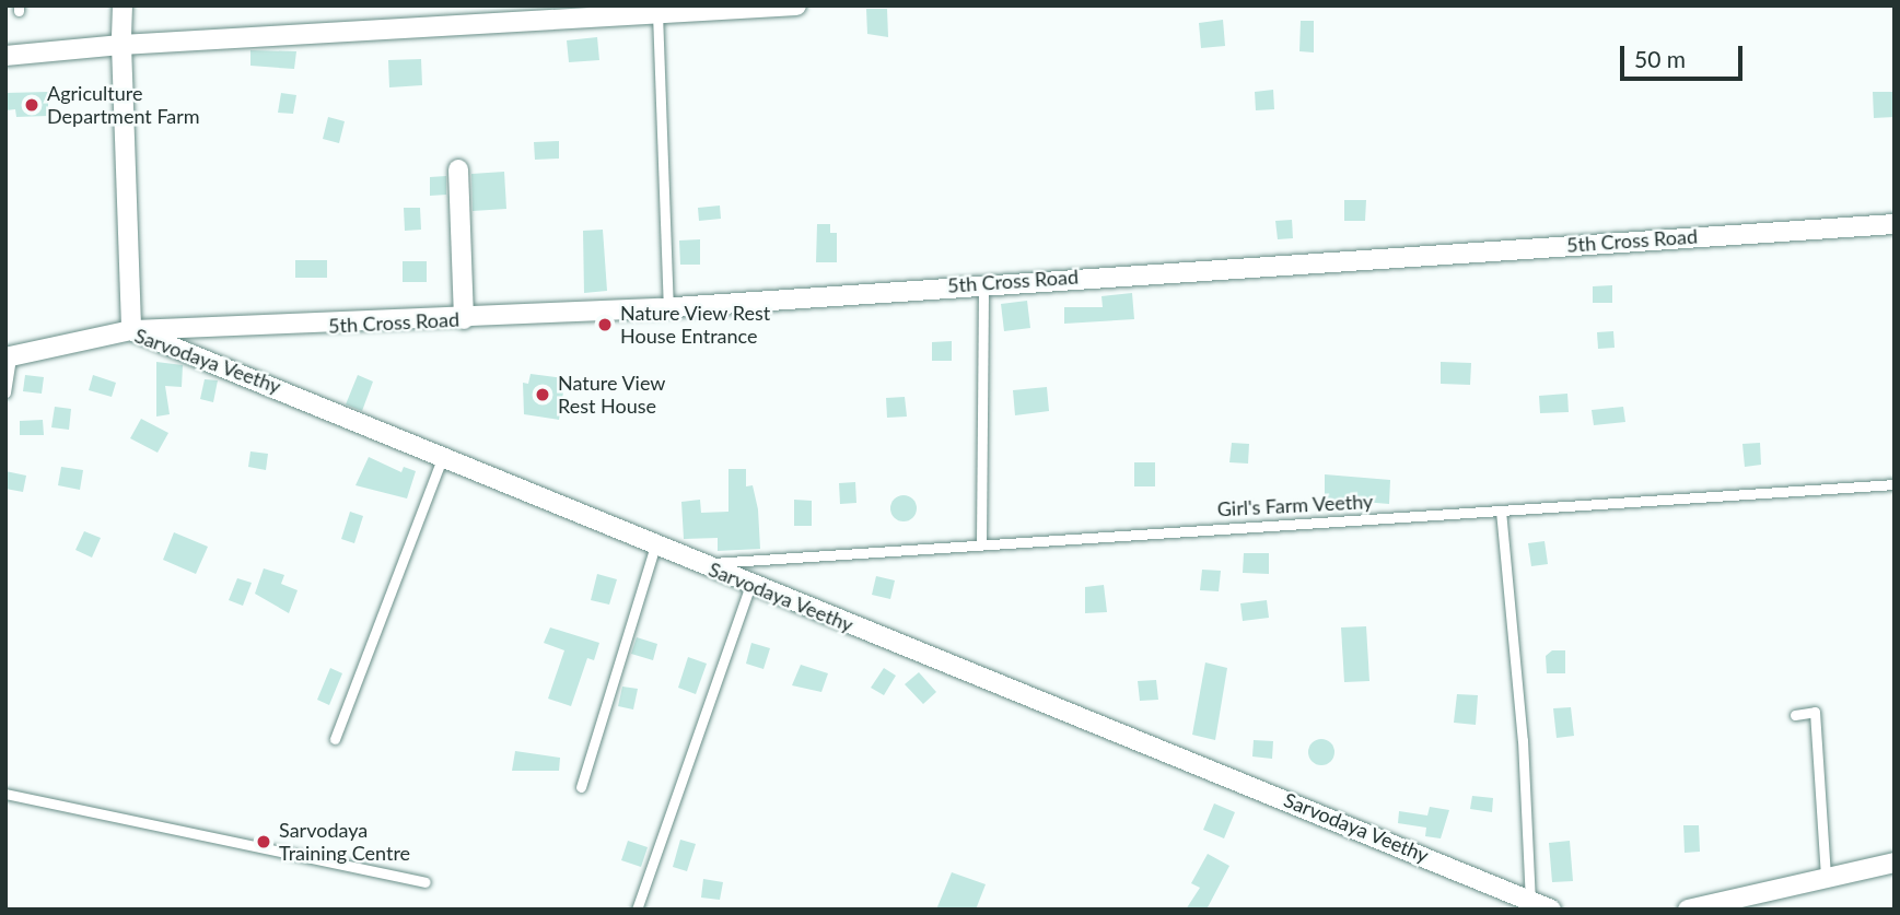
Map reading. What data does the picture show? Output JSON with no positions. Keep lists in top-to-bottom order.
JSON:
{
  "streets": {
    "street": ["5th Cross Road", "Sarvodaya Veethy"],
    "lane": ["Girl's Farm Veethy"]
  },
  "crossings": [
    ["5th Cross Road", "Sarvodaya Veethy"],
    ["Sarvodaya Veethy", "Girl's Farm Veethy"]
  ],
  "places": [
    "Agriculture Department Farm",
    "Nature View Rest House Entrance",
    "Nature View Rest House",
    "Sarvodaya Training Centre"
  ],
  "scale_bar": "50 m"
}
